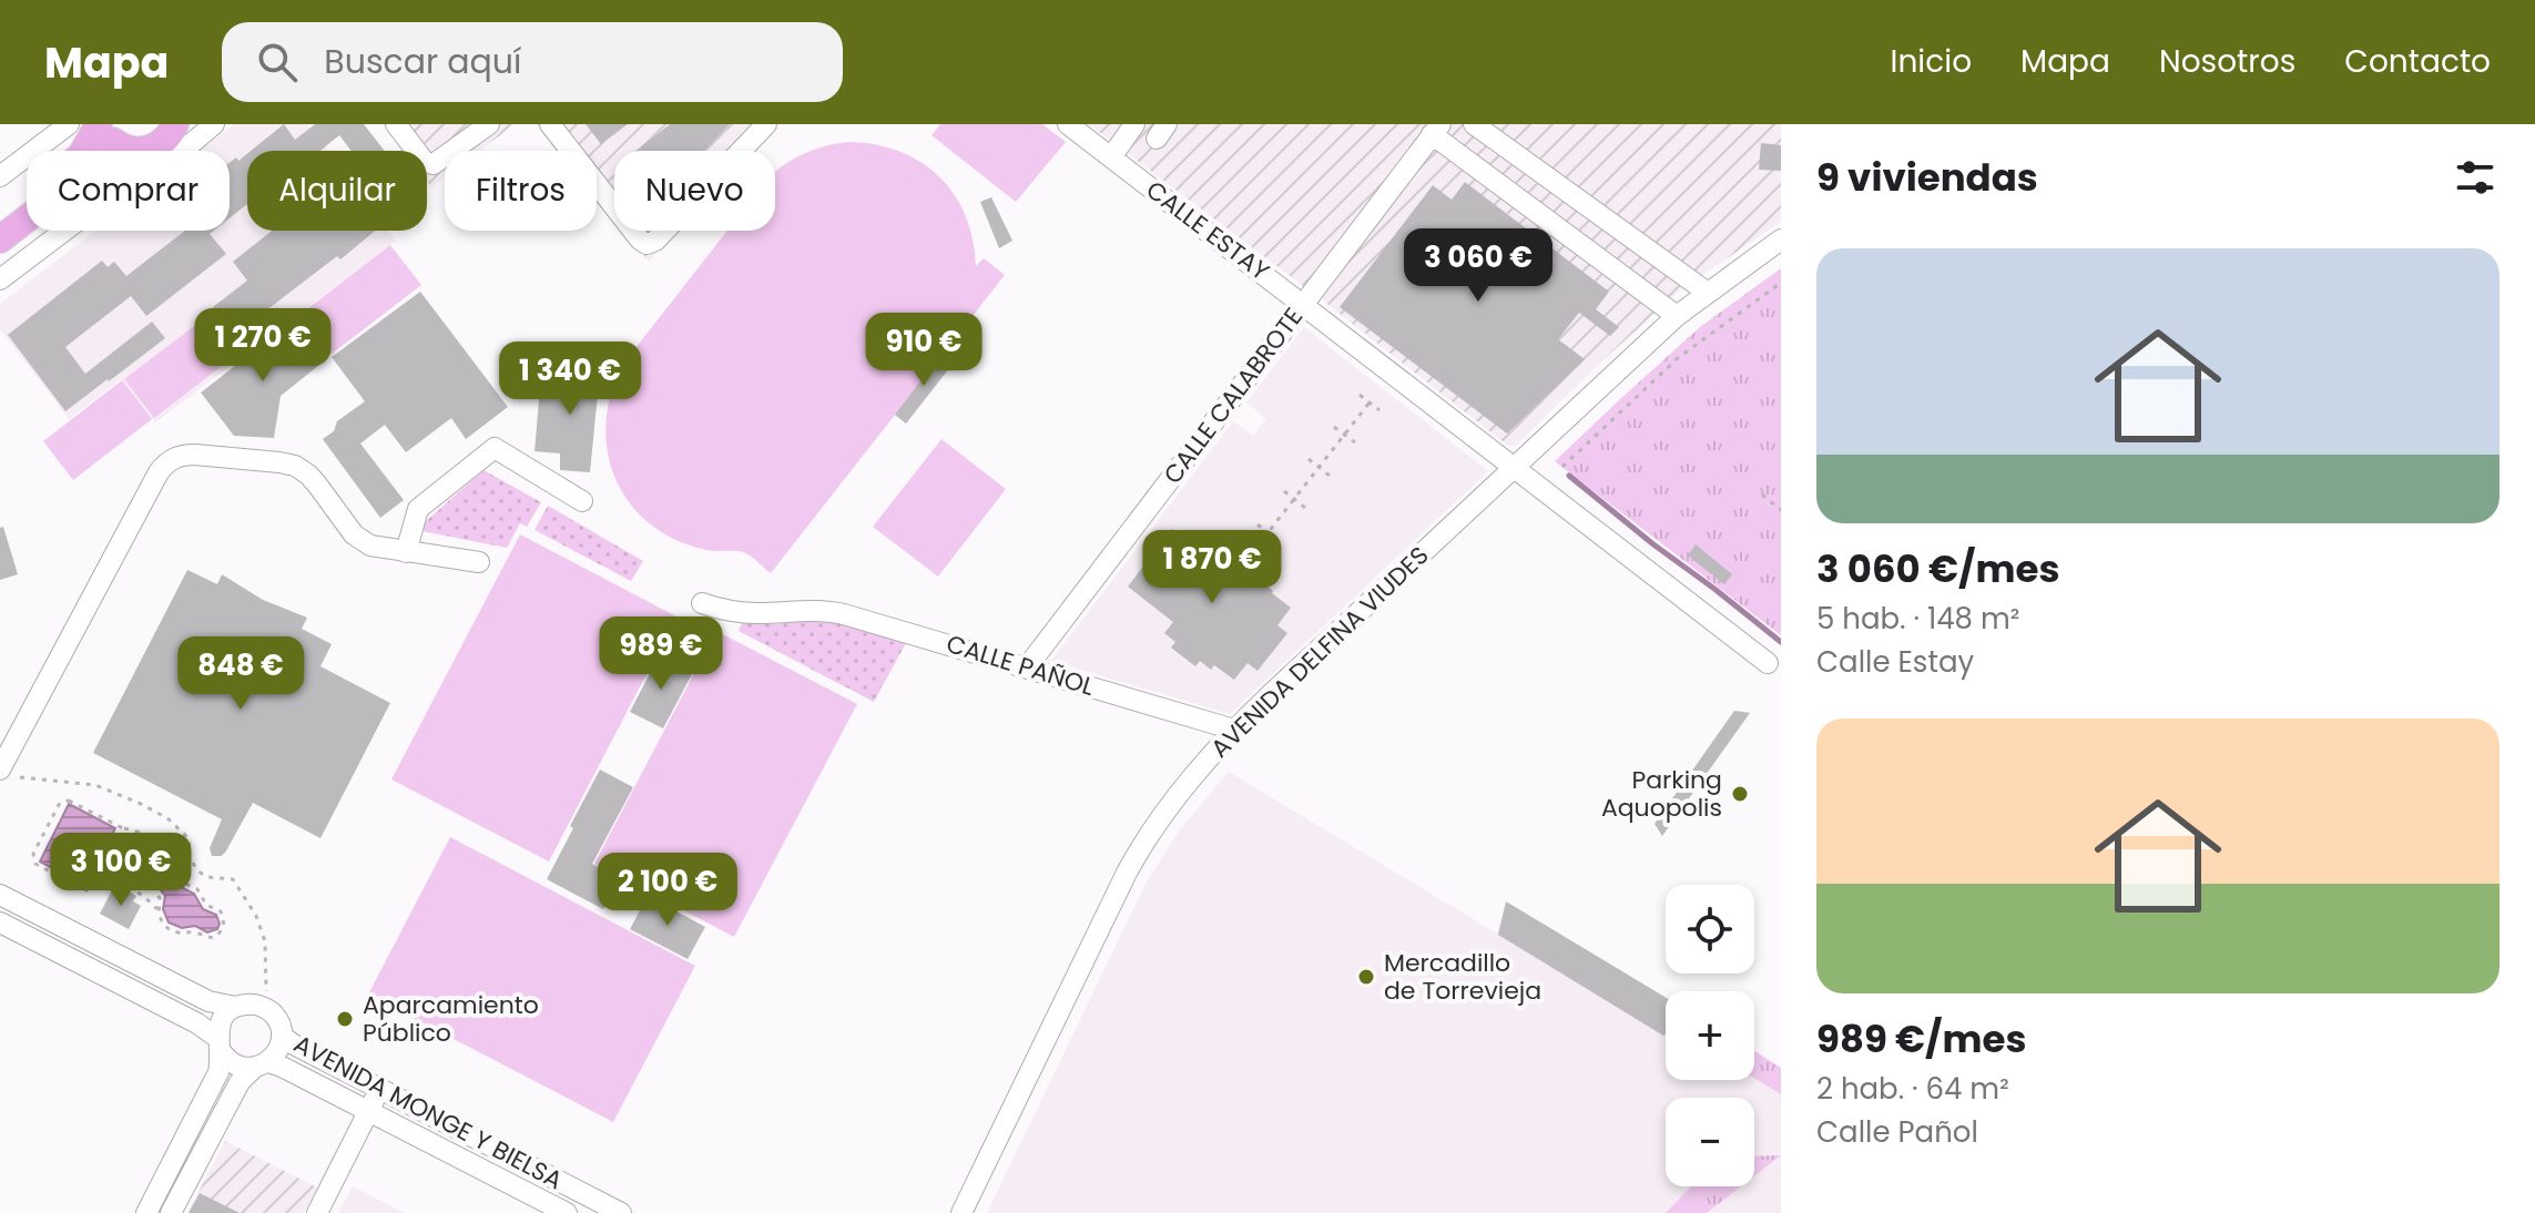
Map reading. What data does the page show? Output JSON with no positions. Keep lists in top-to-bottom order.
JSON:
{
  "streets": {
    "street": [
      "CALLE ESTAY",
      "CALLE CALABROTE",
      "AVENIDA DELFINA VIUDES",
      "CALLE PAÑOL",
      "AVENIDA MONGE Y BIELSA"
    ]
  },
  "crossings": [
    ["CALLE ESTAY", "CALLE CALABROTE"],
    ["CALLE ESTAY", "AVENIDA DELFINA VIUDES"],
    ["CALLE CALABROTE", "CALLE PAÑOL"],
    ["AVENIDA DELFINA VIUDES", "CALLE PAÑOL"]
  ],
  "places": ["Parking Aquopolis", "Mercadillo de Torrevieja", "Aparcamiento Público"],
  "page": {
    "header": "Mapa",
    "search": "Buscar aquí",
    "nav": [
      "Inicio",
      "Mapa",
      "Nosotros",
      "Contacto"
    ],
    "heading": "9 viviendas",
    "chip": [
      "Comprar",
      "Alquilar",
      "Filtros",
      "Nuevo"
    ],
    "price": [
      "3 060 €",
      "1 270 €",
      "910 €",
      "1 340 €",
      "1 870 €",
      "989 €",
      "848 €",
      "3 100 €",
      "2 100 €"
    ],
    "list": [
      {
        "name": "3 060 €/mes",
        "note": "5 hab. · 148 m² · Calle Estay"
      },
      {
        "name": "989 €/mes",
        "note": "2 hab. · 64 m² · Calle Pañol"
      }
    ],
    "map_buttons": ["+", "−"]
  }
}
